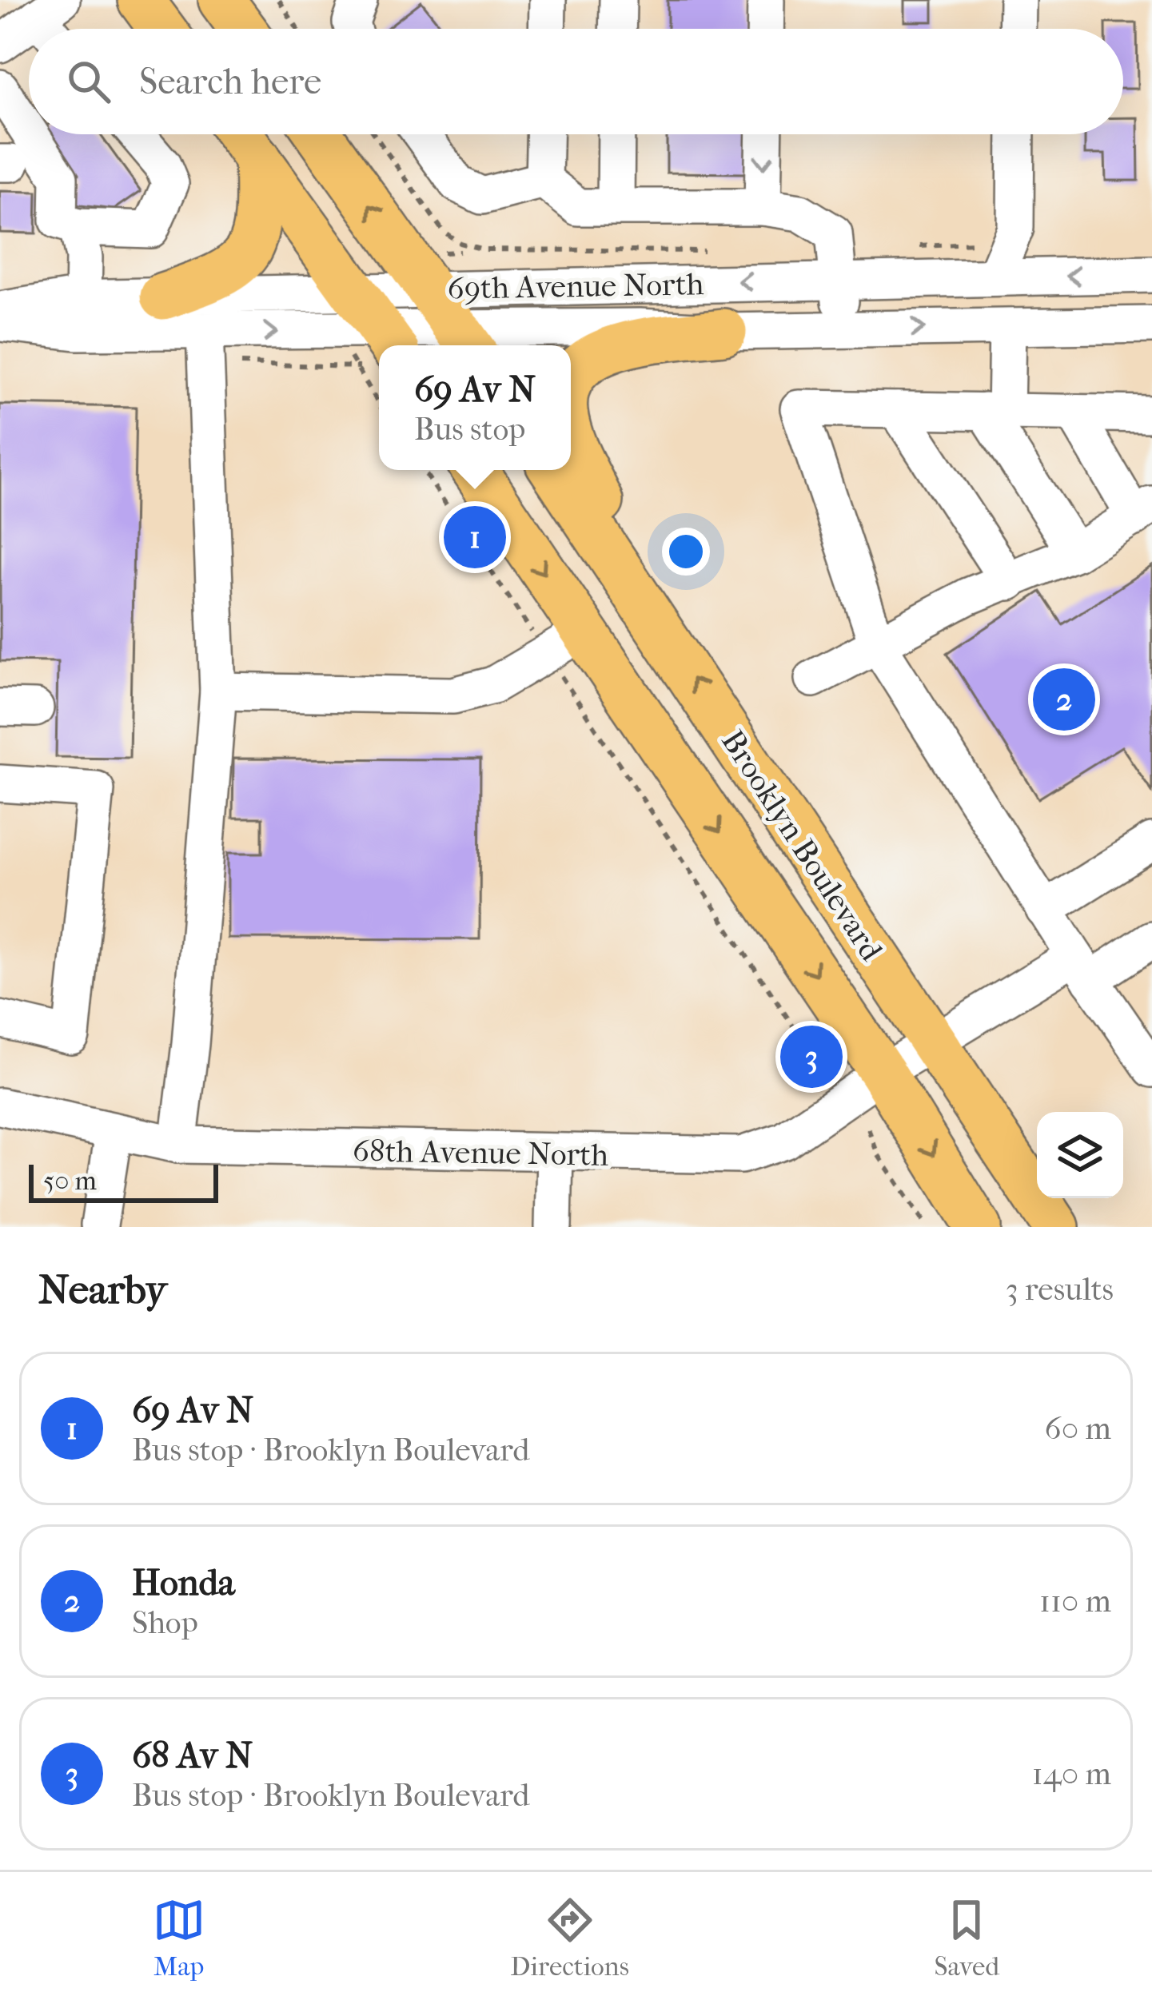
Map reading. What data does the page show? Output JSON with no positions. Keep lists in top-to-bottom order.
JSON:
{
  "streets": {
    "main road": ["Brooklyn Boulevard"],
    "street": ["69th Avenue North", "68th Avenue North"]
  },
  "crossings": [
    ["Brooklyn Boulevard", "68th Avenue North"]
  ],
  "scale_bar": "50 m",
  "page": {
    "search": "Search here",
    "popup": ["69 Av N", "Bus stop"],
    "pins": ["1", "2", "3"],
    "scale": "50 m",
    "heading": ["Nearby", "3 results"],
    "list": [
      {
        "mark": "1",
        "name": "69 Av N",
        "note": "Bus stop · Brooklyn Boulevard",
        "value": "60 m"
      },
      {
        "mark": "2",
        "name": "Honda",
        "note": "Shop",
        "value": "110 m"
      },
      {
        "mark": "3",
        "name": "68 Av N",
        "note": "Bus stop · Brooklyn Boulevard",
        "value": "140 m"
      }
    ],
    "nav": ["Map", "Directions", "Saved"]
  }
}
